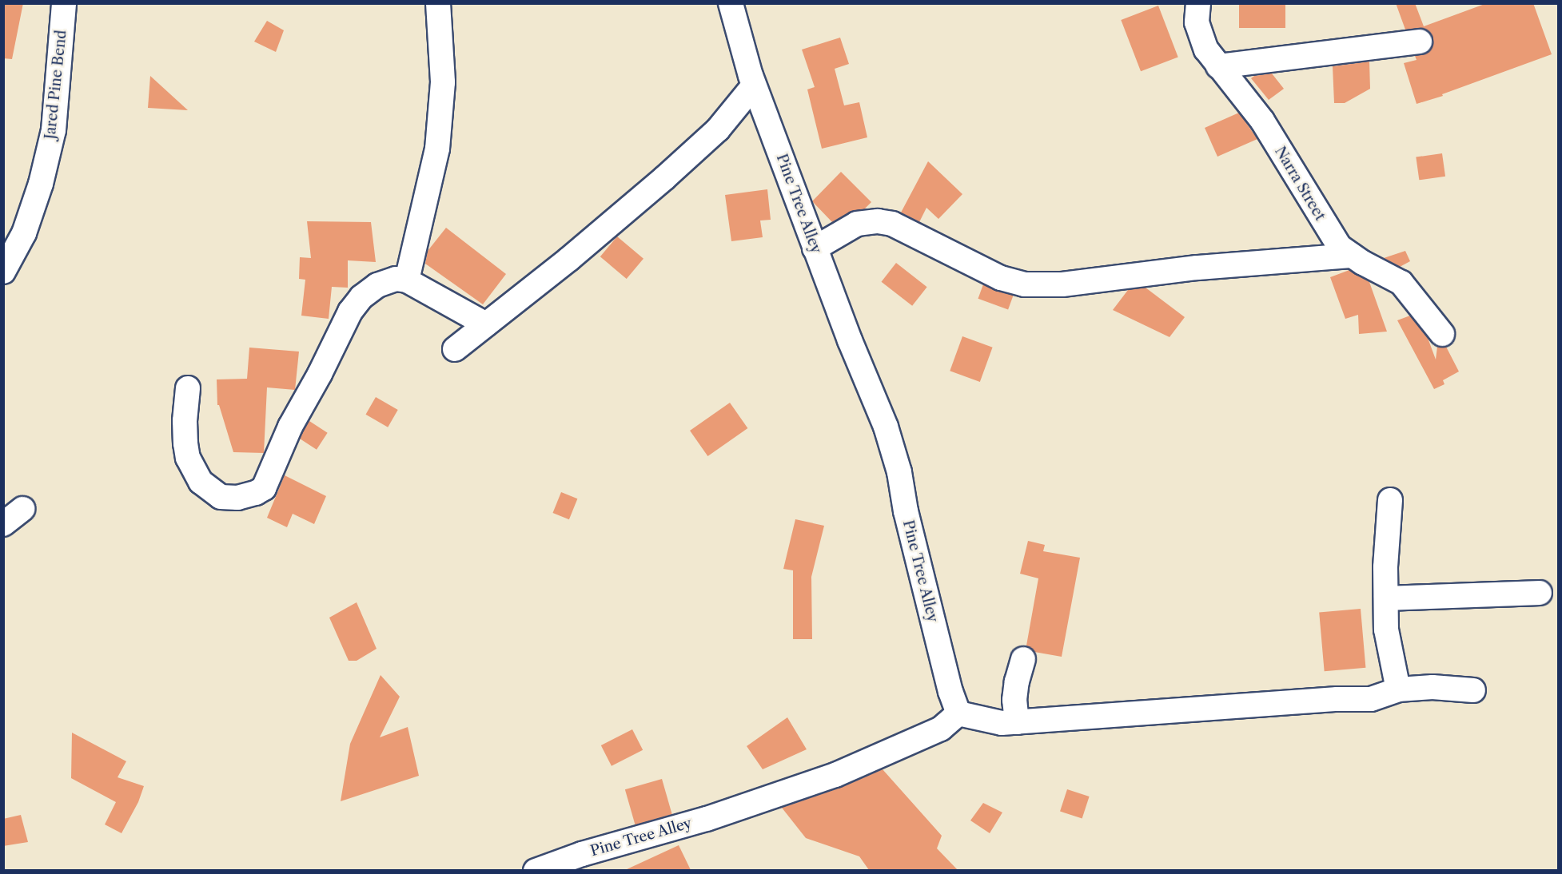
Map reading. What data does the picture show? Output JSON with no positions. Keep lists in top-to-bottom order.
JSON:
{
  "streets": {
    "street": ["Jared Pine Bend", "Narra Street", "Pine Tree Alley"]
  }
}
